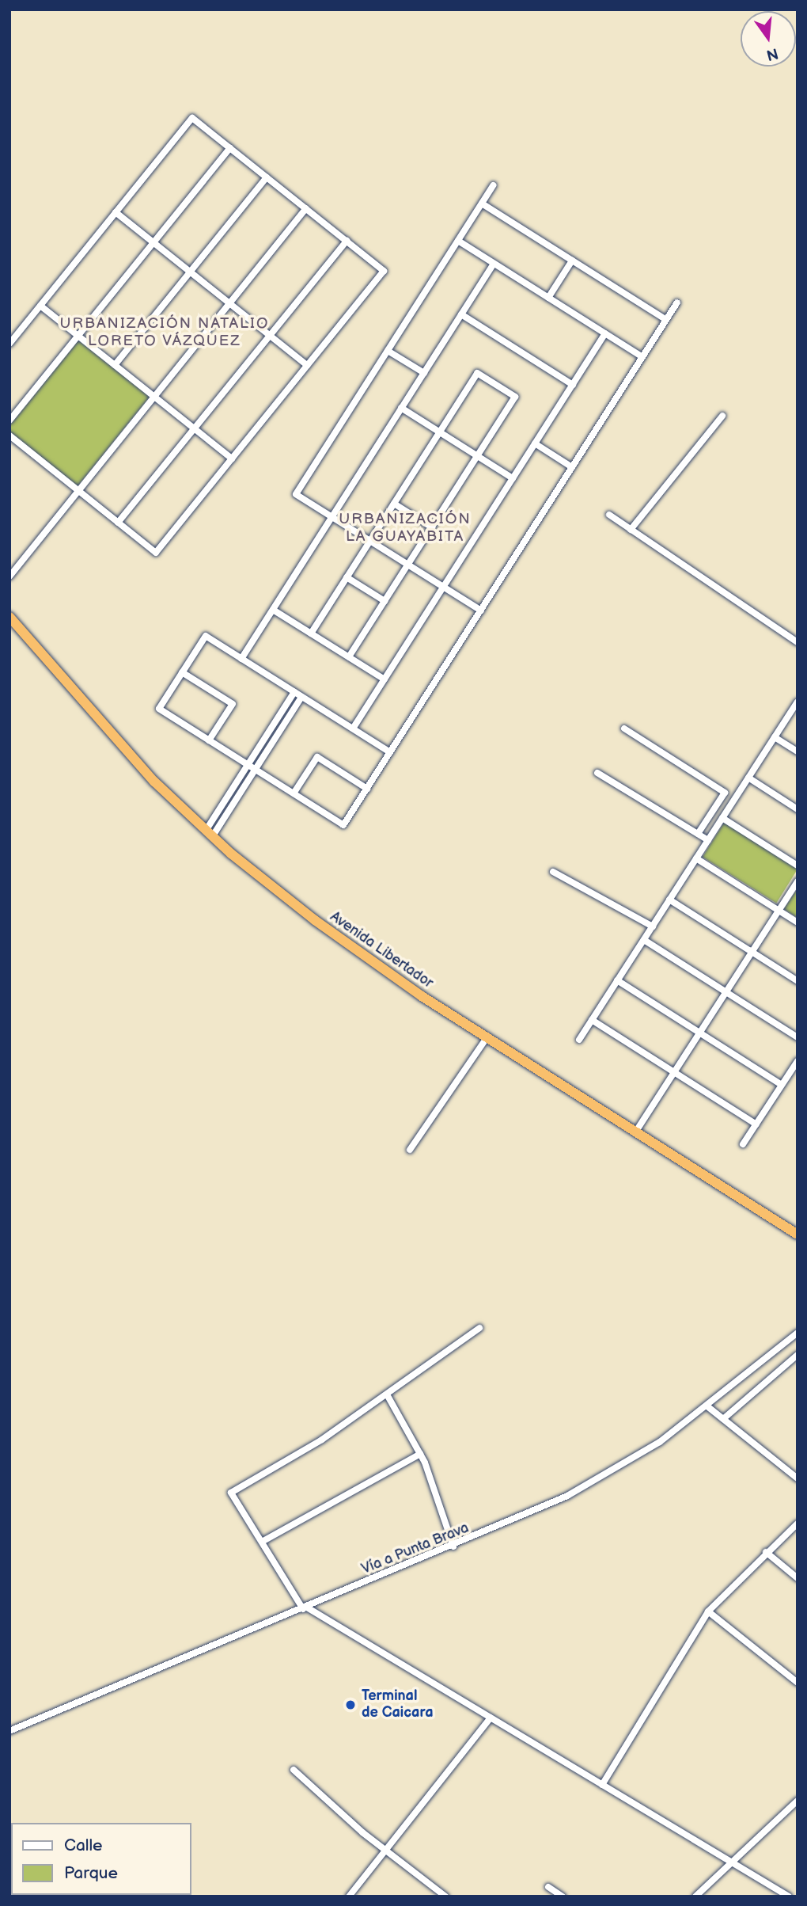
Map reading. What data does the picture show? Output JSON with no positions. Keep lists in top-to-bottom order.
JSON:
{
  "streets": {
    "highway": ["Avenida Libertador"],
    "street": ["Vía a Punta Brava"]
  },
  "districts": ["URBANIZACIÓN NATALIO LORETO VÁZQUEZ", "URBANIZACIÓN LA GUAYABITA"],
  "places": ["Terminal de Caicara"],
  "legend": ["Calle", "Parque"],
  "north": "bottom"
}
